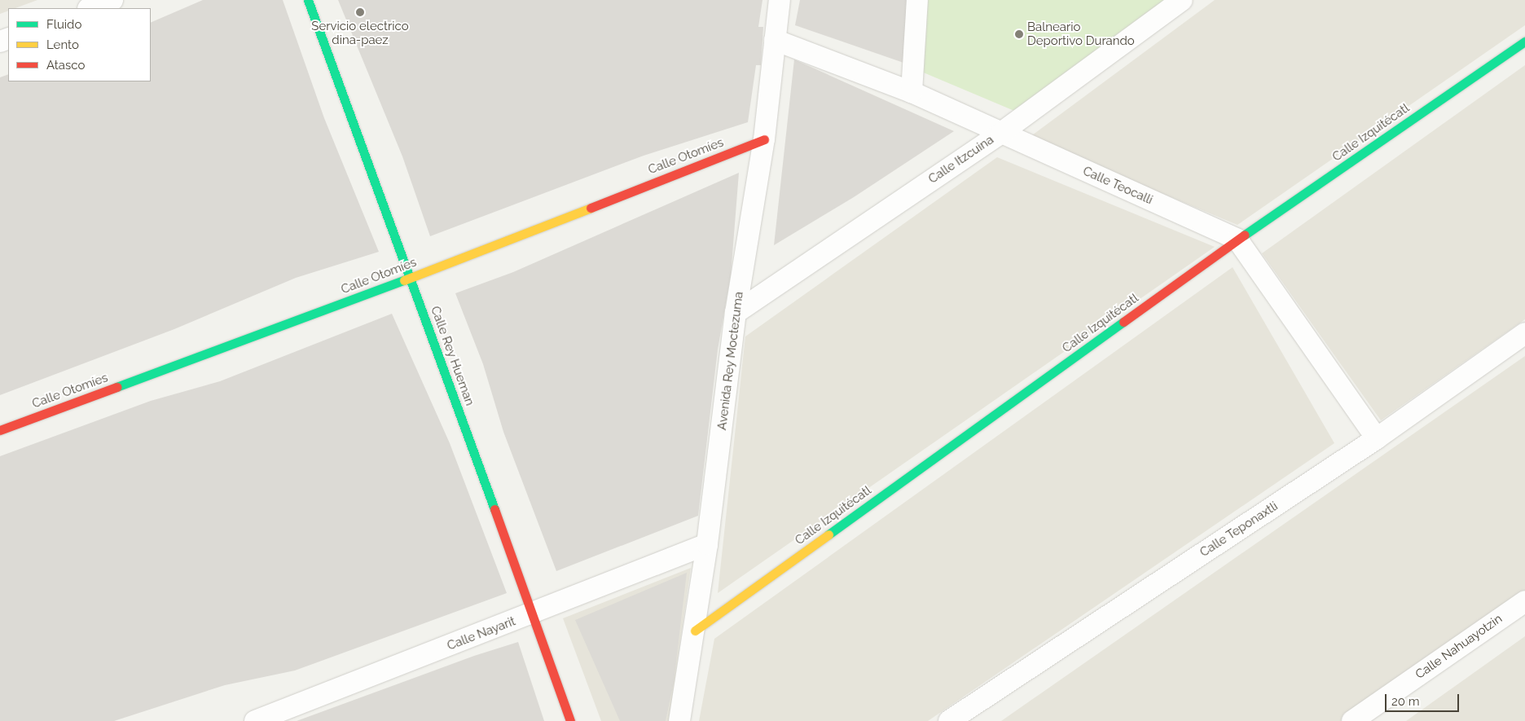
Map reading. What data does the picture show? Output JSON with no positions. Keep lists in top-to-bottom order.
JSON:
{
  "streets": {
    "street": [
      "Calle Izquitécatl",
      "Calle Otomíes",
      "Calle Itzcuina",
      "Calle Teocalli",
      "Calle Rey Hueman",
      "Avenida Rey Moctezuma",
      "Calle Teponaxtli",
      "Calle Nayarit",
      "Calle Nahuayotzin"
    ]
  },
  "crossings": [
    ["Calle Izquitécatl", "Calle Teocalli"],
    ["Calle Izquitécatl", "Avenida Rey Moctezuma"],
    ["Calle Otomíes", "Calle Rey Hueman"],
    ["Calle Otomíes", "Avenida Rey Moctezuma"],
    ["Calle Itzcuina", "Calle Teocalli"],
    ["Calle Itzcuina", "Avenida Rey Moctezuma"],
    ["Calle Teocalli", "Avenida Rey Moctezuma"],
    ["Calle Rey Hueman", "Calle Nayarit"],
    ["Avenida Rey Moctezuma", "Calle Nayarit"]
  ],
  "places": ["Servicio electrico dina-paez", "Balneario Deportivo Durando"],
  "legend": ["Fluido", "Lento", "Atasco"],
  "scale_bar": "20 m"
}
